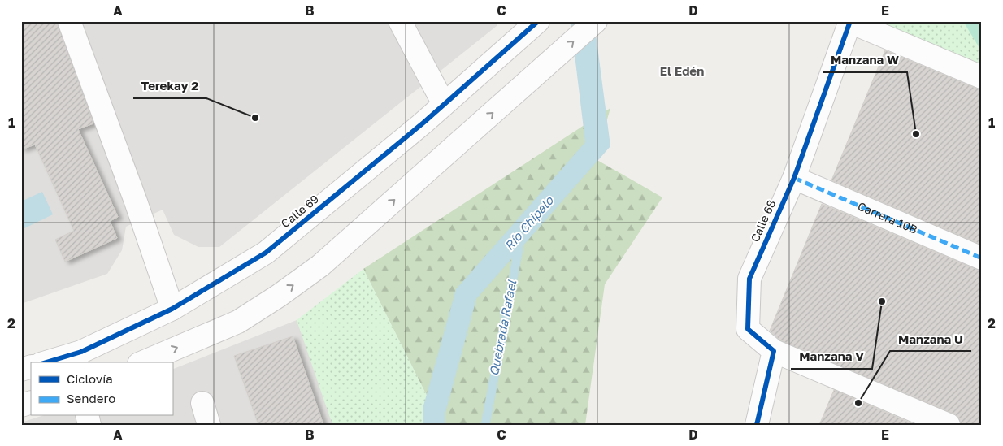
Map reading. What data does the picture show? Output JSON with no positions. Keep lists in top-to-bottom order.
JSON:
{
  "streets": {
    "street": ["Calle 69", "Carrera 10B", "Calle 68"]
  },
  "crossings": [
    ["Carrera 10B", "Calle 68"]
  ],
  "districts": ["El Edén"],
  "water": ["Río Chipalo", "Quebrada Rafael"],
  "places": [
    "Terekay 2",
    "Manzana W",
    "Manzana V",
    "Manzana U"
  ],
  "legend": ["Ciclovía", "Sendero"],
  "grid": {
    "columns": [
      "A",
      "B",
      "C",
      "D",
      "E"
    ],
    "rows": ["1", "2"]
  }
}
